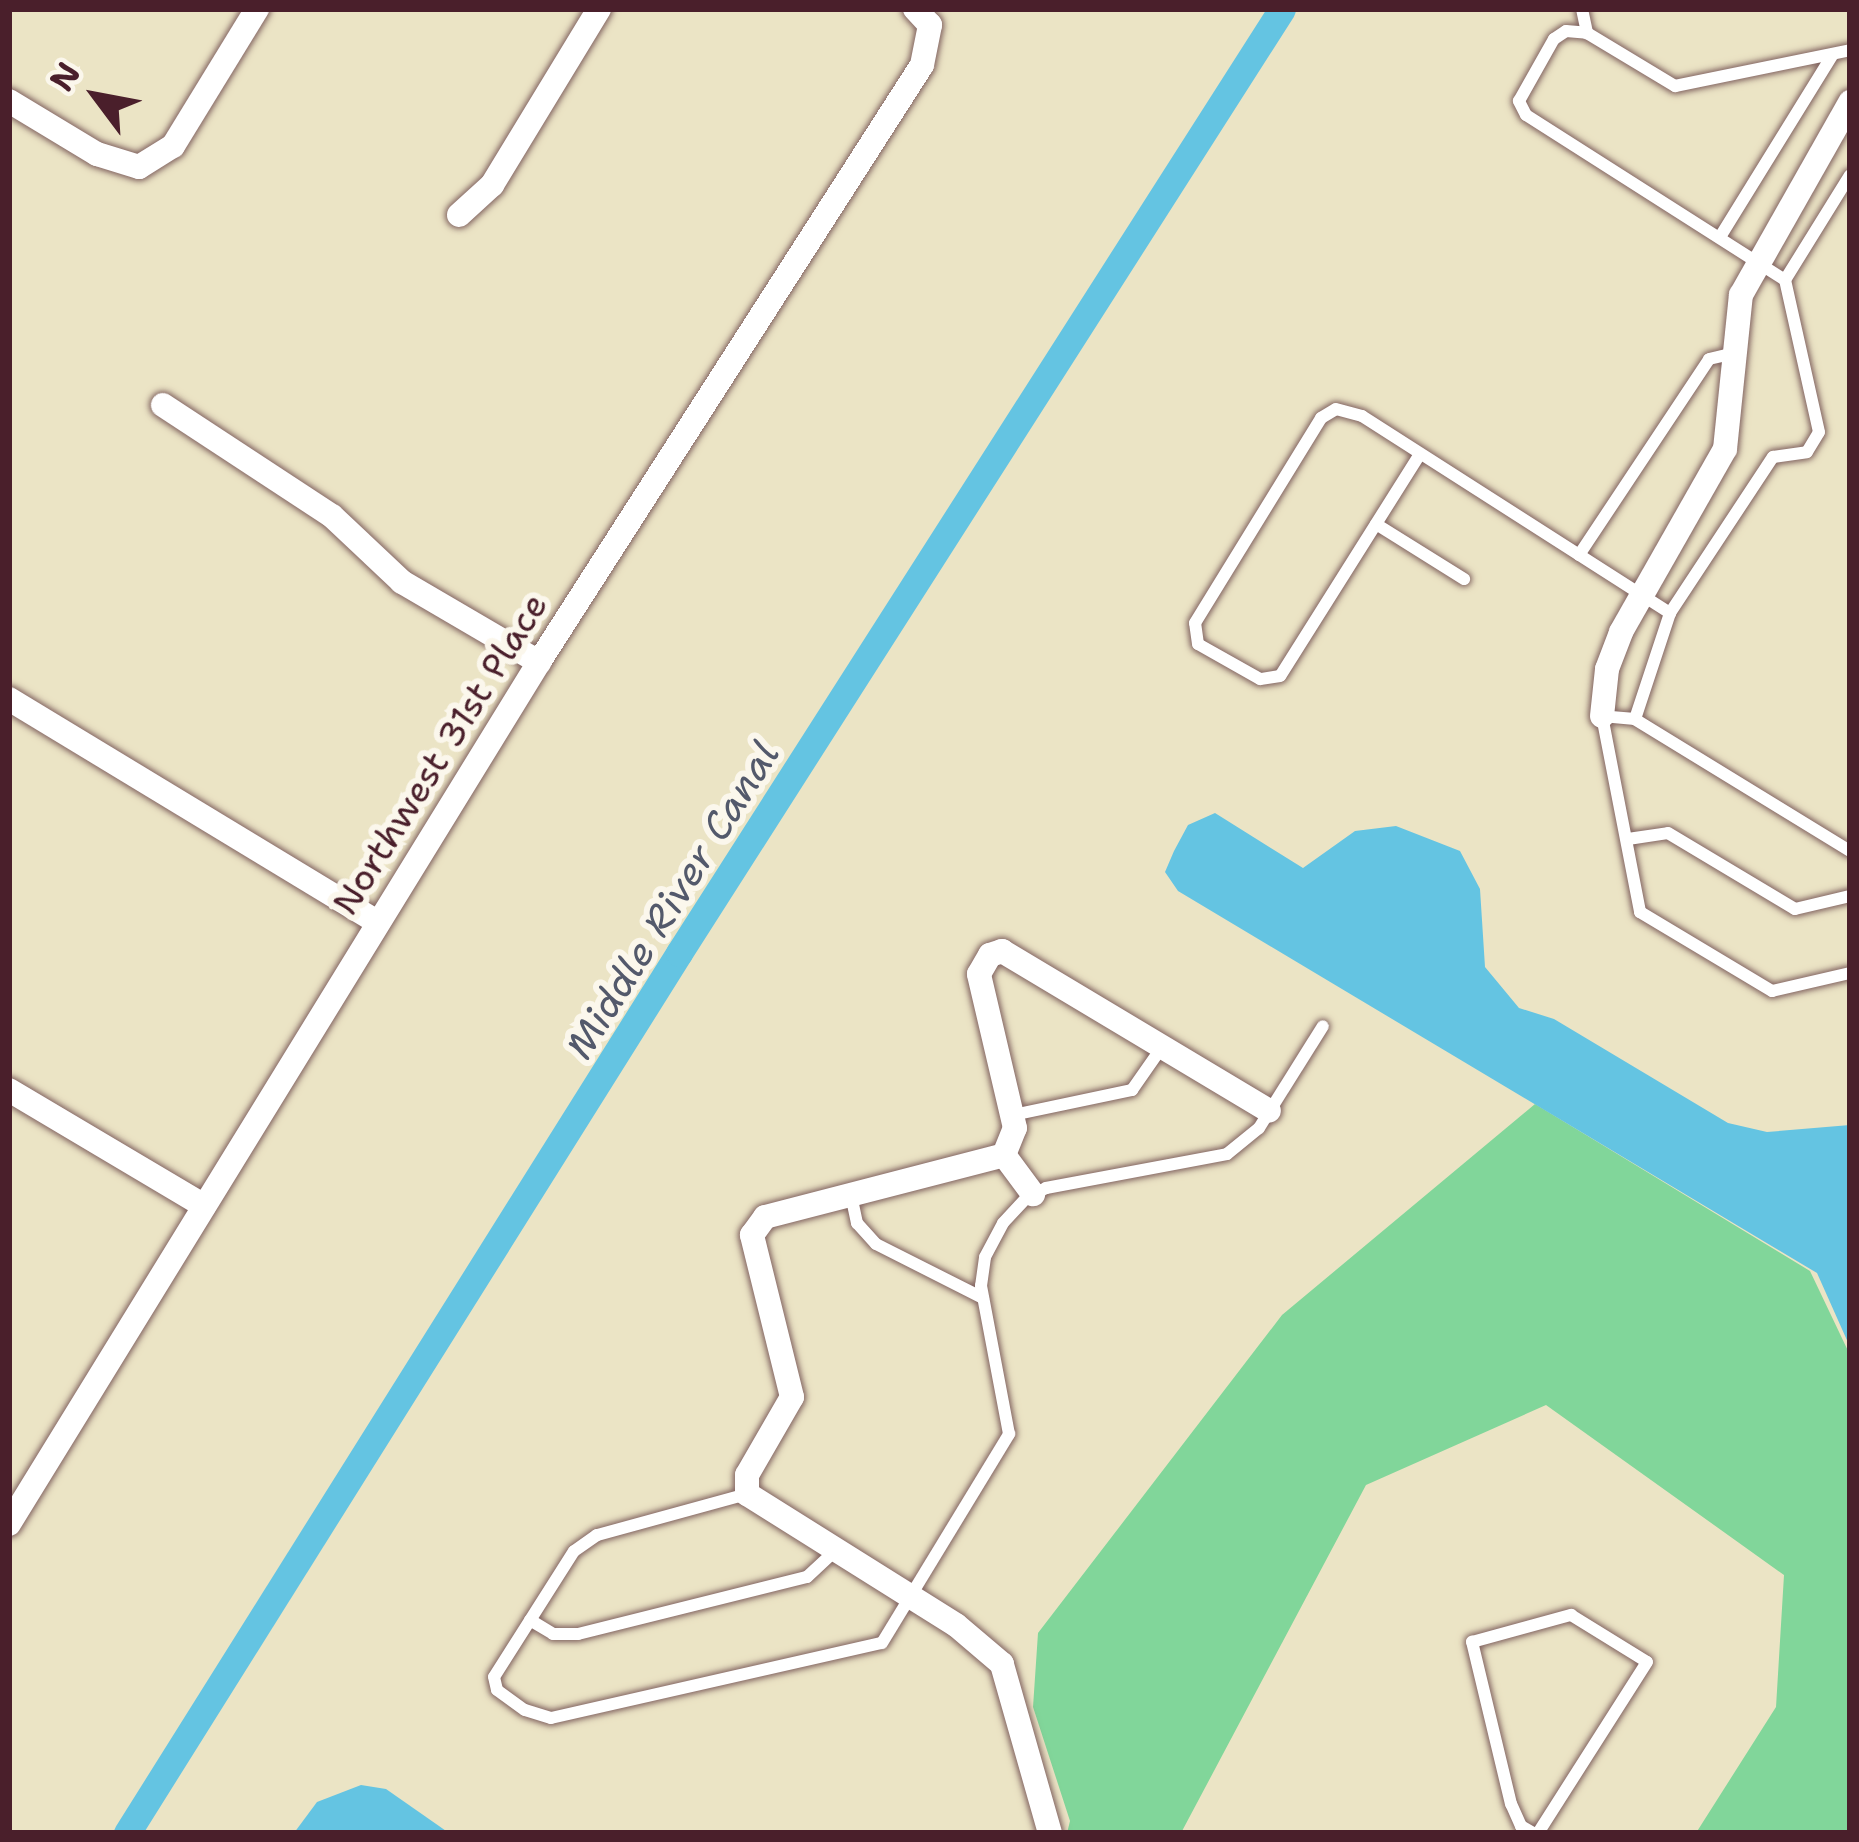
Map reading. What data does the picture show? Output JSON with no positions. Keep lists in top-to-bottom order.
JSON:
{
  "streets": {
    "street": ["Northwest 31st Place"]
  },
  "water": ["Middle River Canal"],
  "north": "top left"
}
